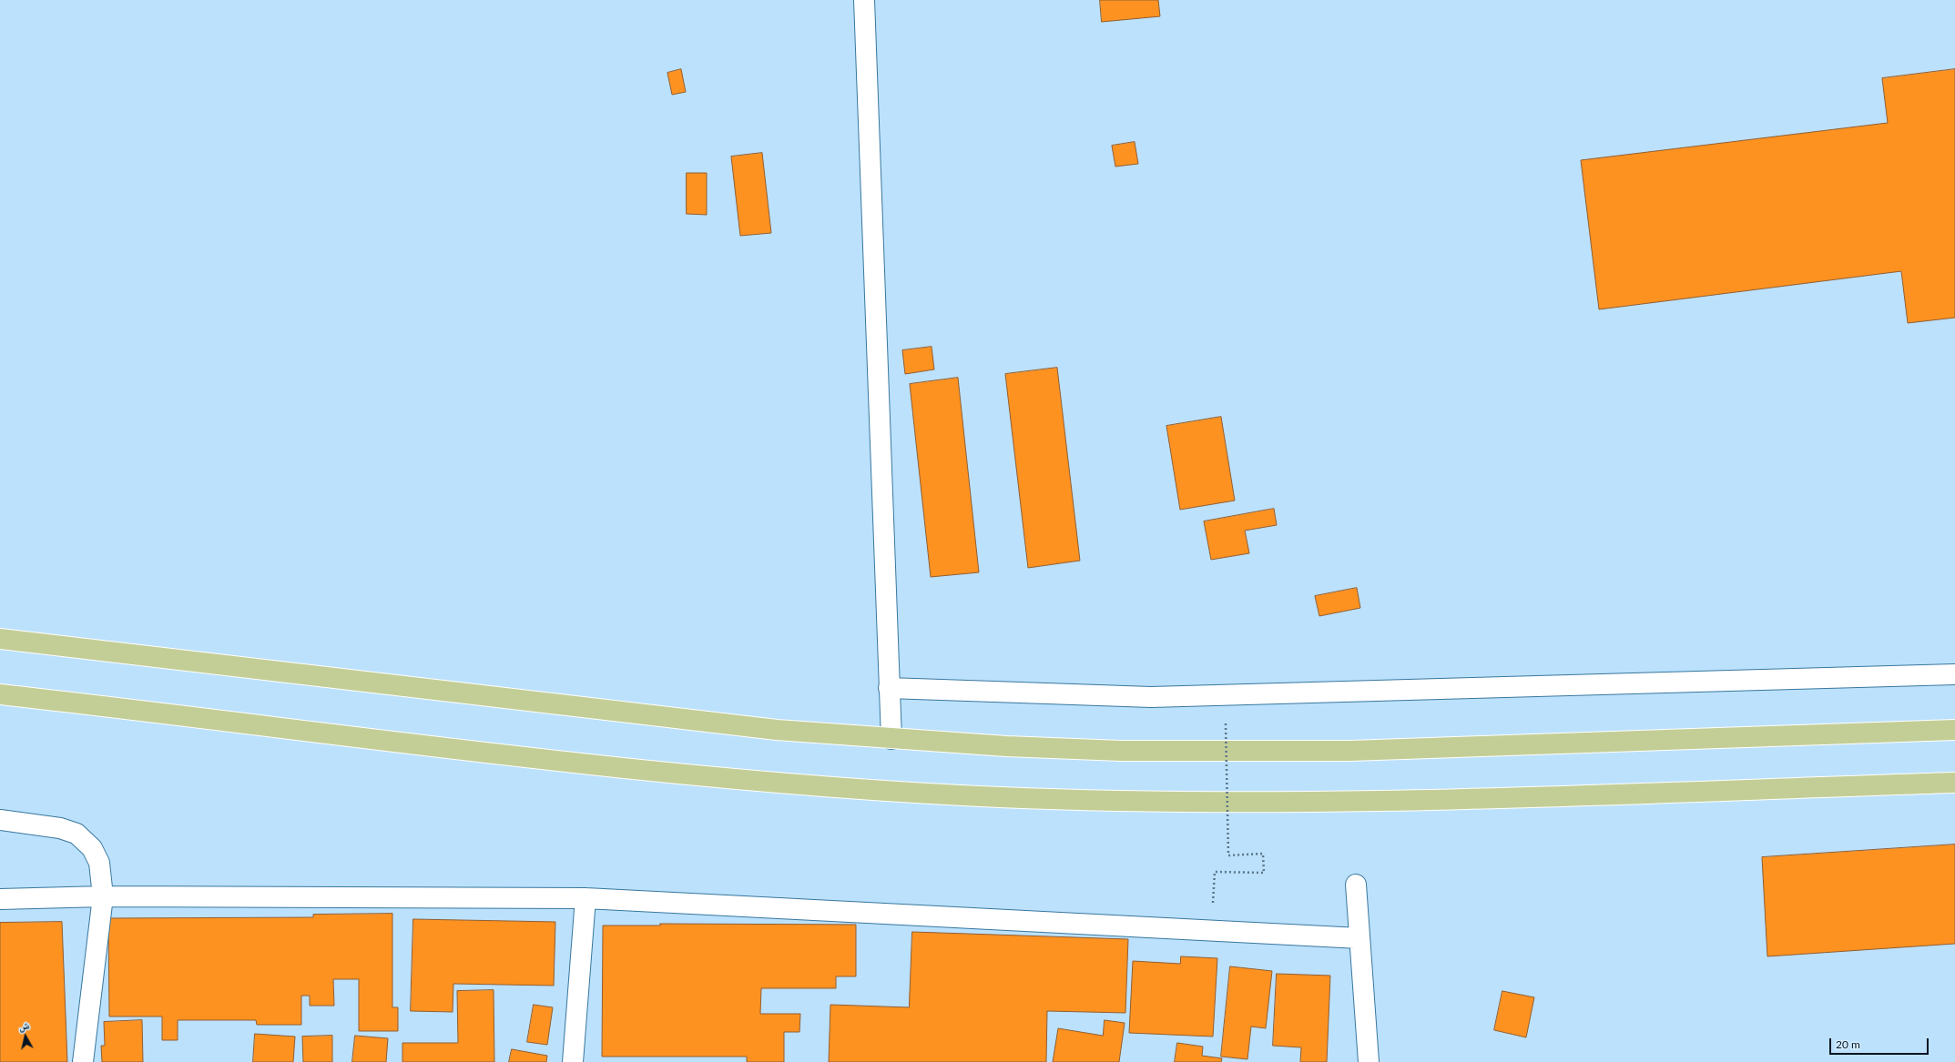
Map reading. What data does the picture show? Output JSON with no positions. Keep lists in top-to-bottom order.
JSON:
{
  "scale_bar": "20 m",
  "north": "top"
}
